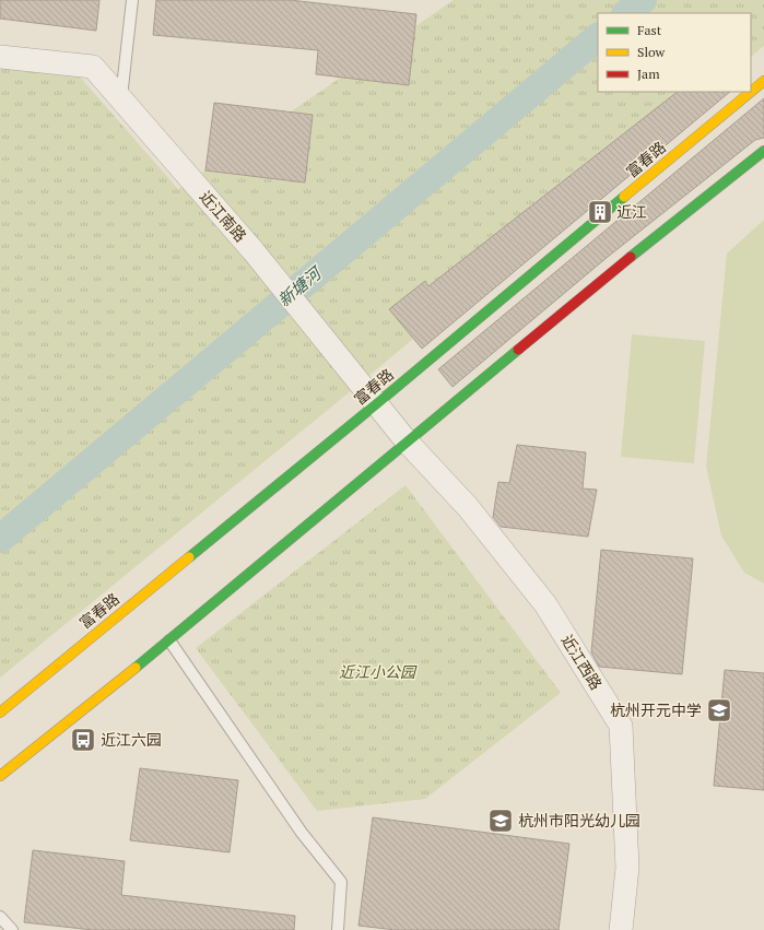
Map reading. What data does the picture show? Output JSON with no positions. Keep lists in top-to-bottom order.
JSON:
{
  "streets": {
    "street": ["富春路", "近江南路", "近江西路"]
  },
  "crossings": [
    ["富春路", "近江南路"],
    ["近江南路", "近江西路"]
  ],
  "water": ["新塘河"],
  "parks": ["近江小公园"],
  "places": {
    "building": ["近江"],
    "school or university": ["杭州开元中学", "杭州市阳光幼儿园"],
    "bus stop": ["近江六园"]
  },
  "legend": ["Fast", "Slow", "Jam"]
}
